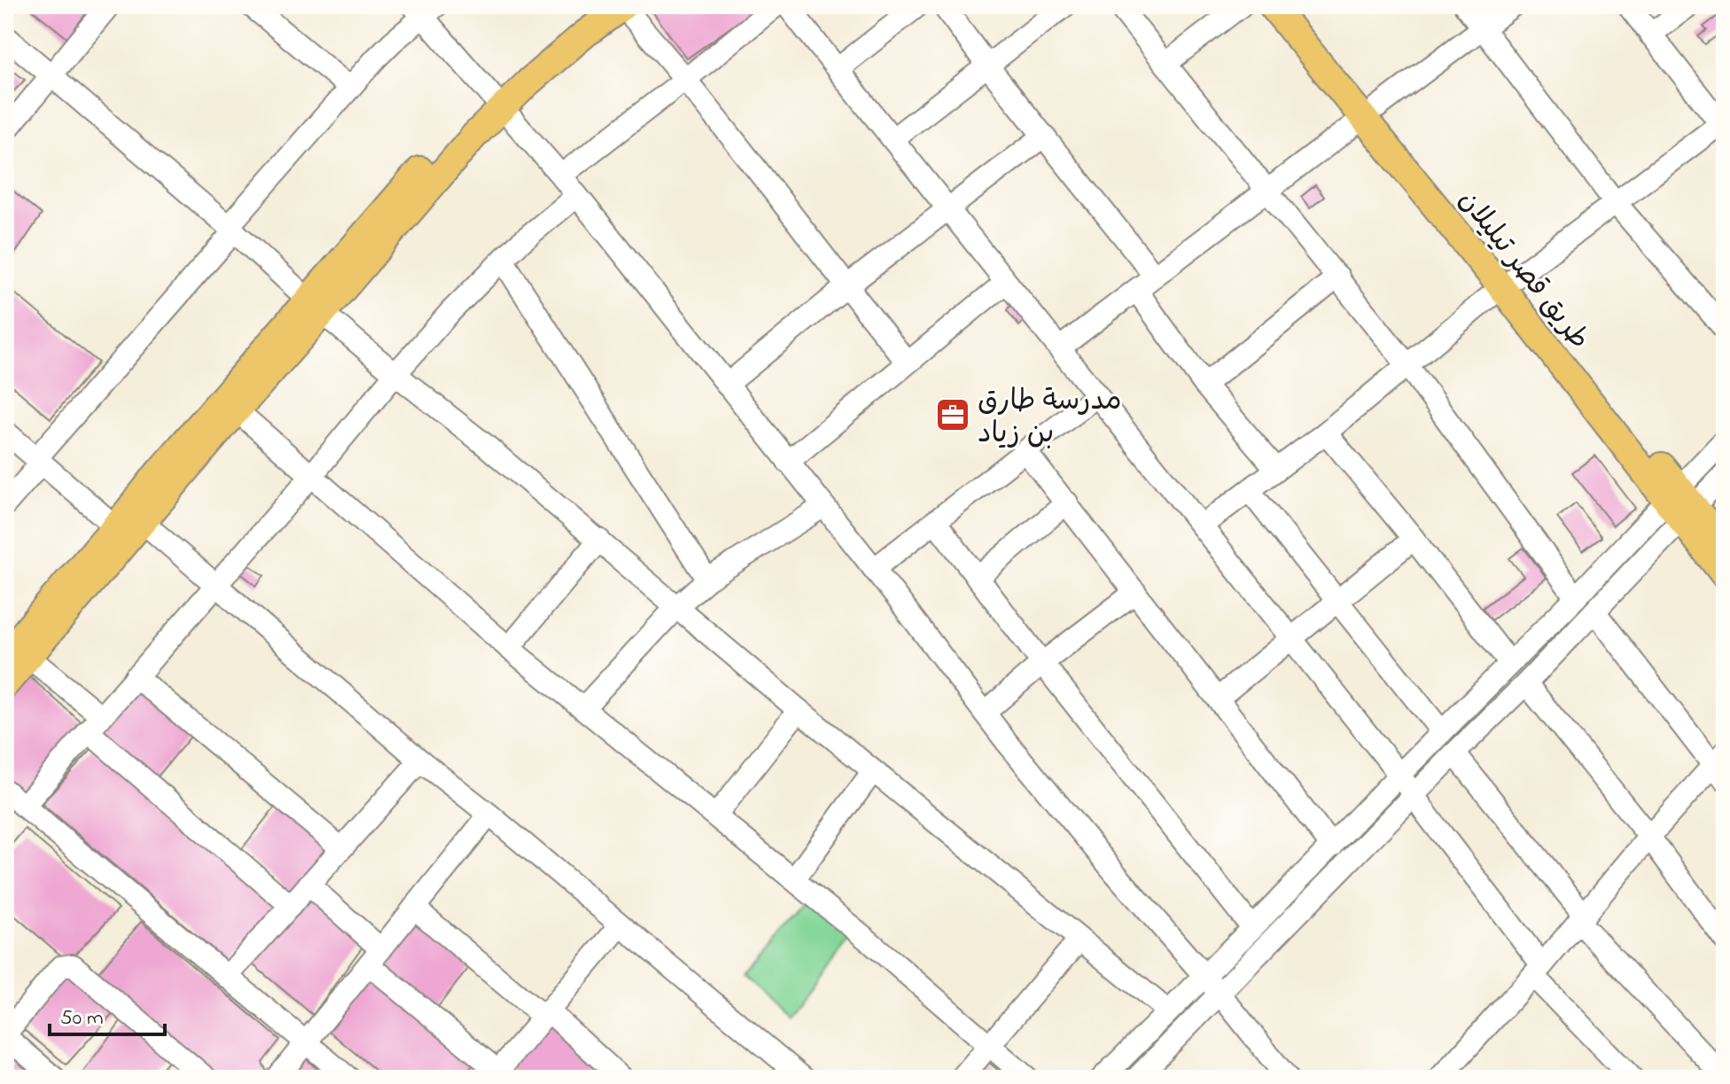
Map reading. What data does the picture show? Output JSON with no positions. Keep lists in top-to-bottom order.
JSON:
{
  "streets": {
    "main road": ["طريق قصر تيليلان"]
  },
  "places": {
    "office": ["مدرسة طارق بن زياد"]
  },
  "scale_bar": "50 m"
}
